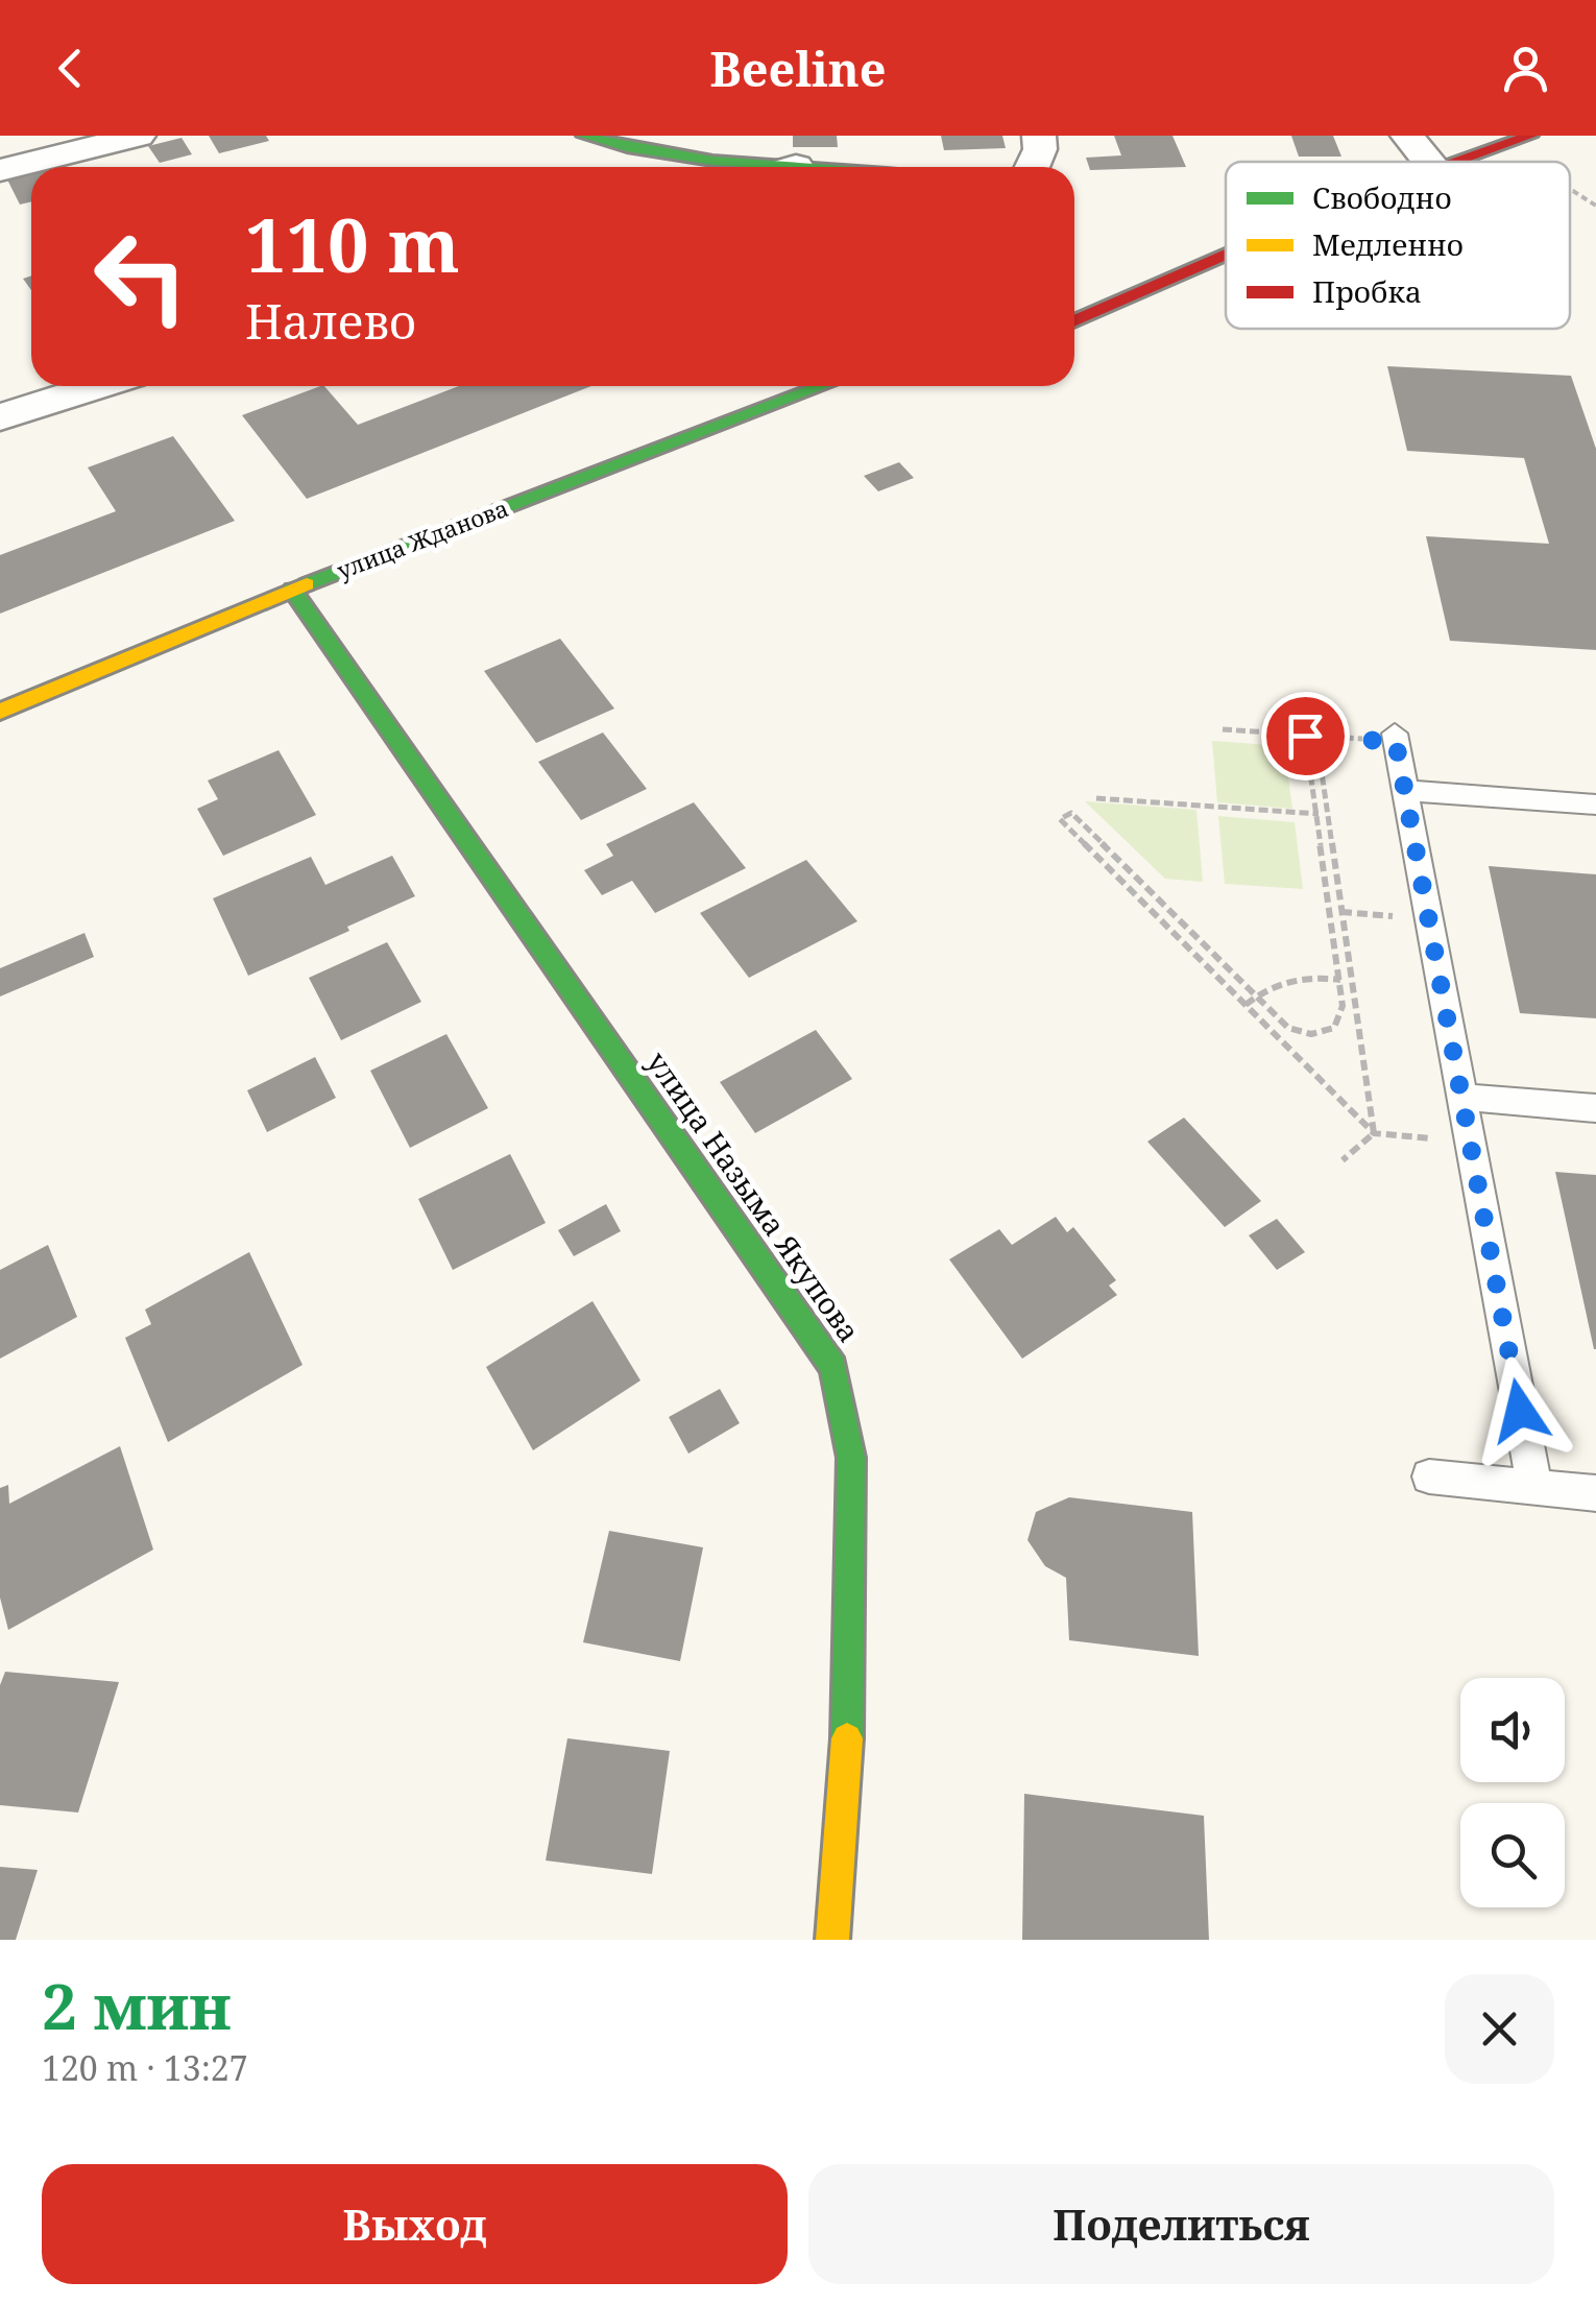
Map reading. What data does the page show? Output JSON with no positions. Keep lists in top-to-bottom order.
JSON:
{
  "streets": {
    "street": ["улица Жданова", "улица Назыма Якупова"]
  },
  "crossings": [
    ["улица Жданова", "улица Назыма Якупова"]
  ],
  "legend": ["Свободно", "Медленно", "Пробка"],
  "page": {
    "header": "Beeline",
    "turn": ["110 m", "Налево"],
    "heading": ["2 мин", "120 m · 13:27"],
    "buttons": ["Выход", "Поделиться"]
  }
}
